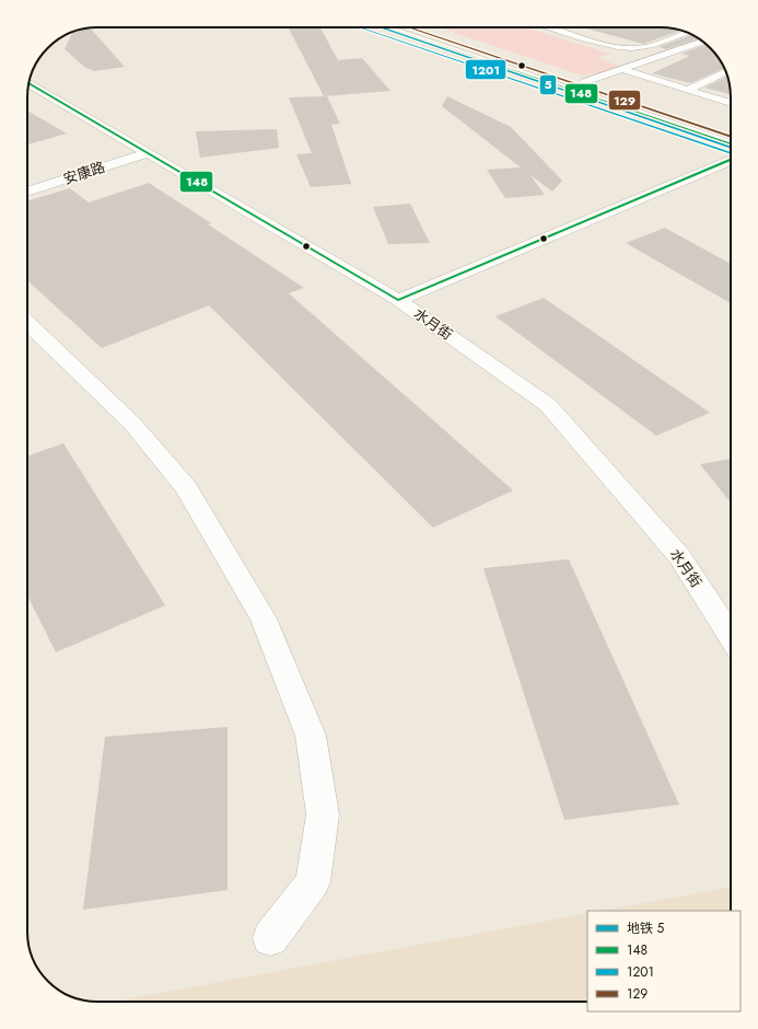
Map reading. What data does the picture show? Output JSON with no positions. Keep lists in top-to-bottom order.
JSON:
{
  "streets": {
    "street": ["安康路", "水月街"]
  },
  "crossings": [
    ["安康路", "水月街"]
  ],
  "lines": [
    "metro line 5",
    "transit line 148",
    "transit line 1201",
    "transit line 129"
  ],
  "legend": [
    "地铁 5",
    "148",
    "1201",
    "129"
  ]
}
